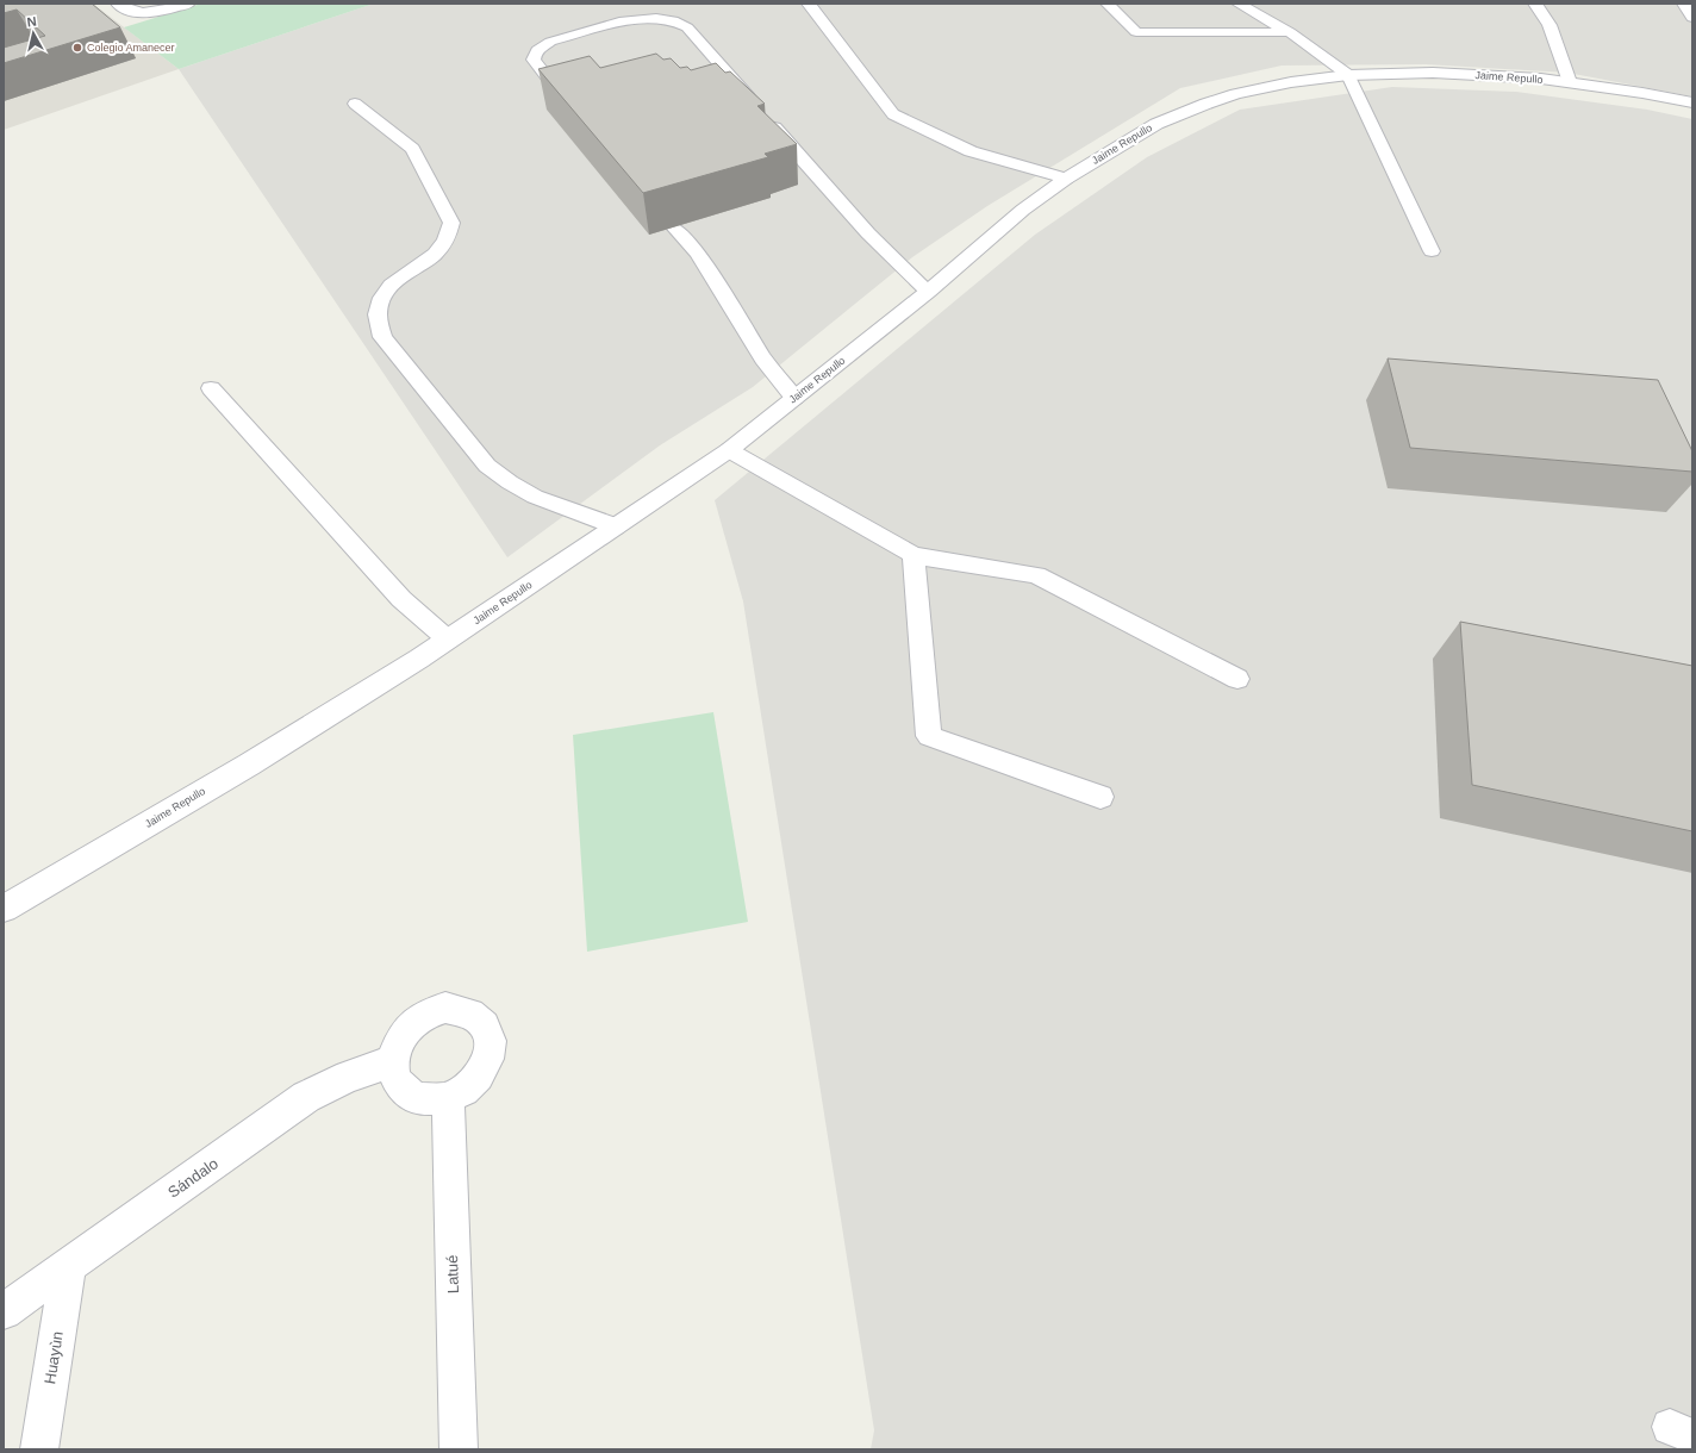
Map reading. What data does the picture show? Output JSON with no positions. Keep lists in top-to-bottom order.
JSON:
{
  "streets": {
    "street": [
      "Jaime Repullo",
      "Sándalo",
      "Latué",
      "Huayùn"
    ]
  },
  "crossings": [
    ["Sándalo", "Latué"],
    ["Sándalo", "Huayùn"]
  ],
  "places": ["Colegio Amanecer"],
  "north": "top"
}
